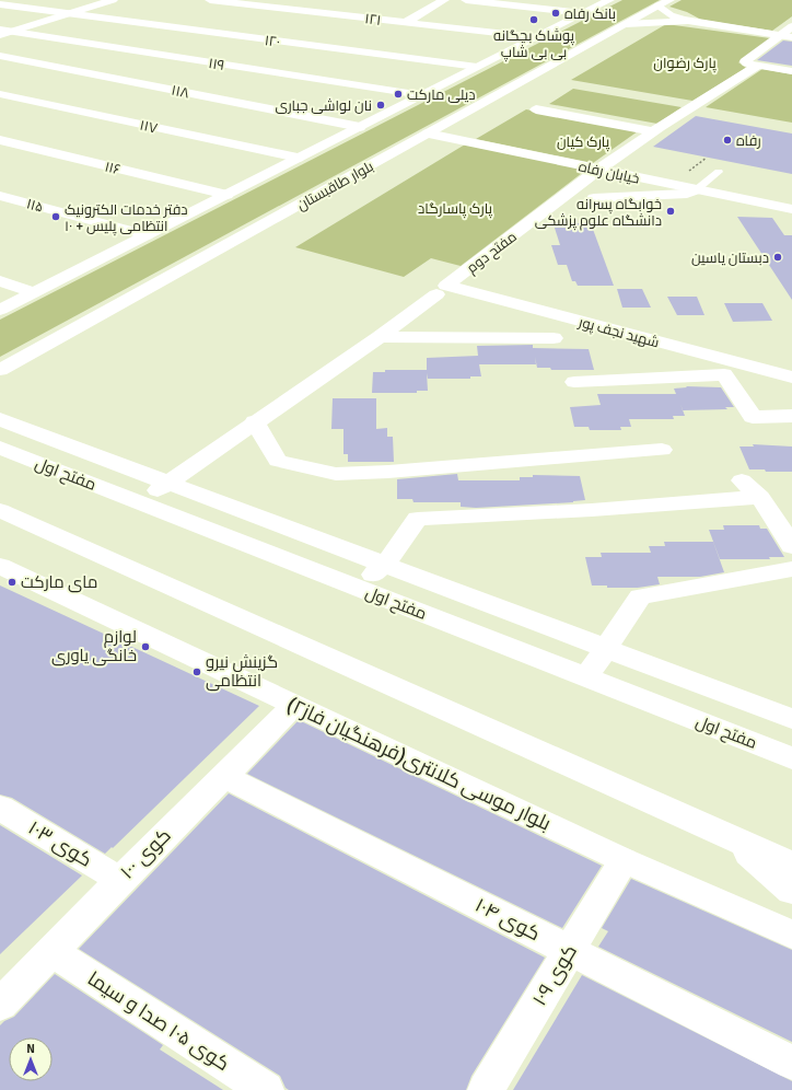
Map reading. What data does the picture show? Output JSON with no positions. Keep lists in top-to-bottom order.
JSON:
{
  "streets": {
    "street": [
      "۱۲۱",
      "۱۲۰",
      "۱۱۹",
      "۱۱۸",
      "۱۱۷",
      "۱۱۶",
      "خیابان رفاه",
      "بلوار طاقبستان",
      "۱۱۵",
      "مفتح دوم",
      "شهید نجف پور",
      "مفتح اول",
      "بلوار موسی کلانتری(فرهنگیان فاز۲)",
      "کوی ۱۰۳",
      "کوی ۱۰۰",
      "کوی ۱۰۴",
      "کوی ۱۰۹",
      "کوی ۱۰۵ صدا و سیما"
    ]
  },
  "crossings": [
    ["خیابان رفاه", "بلوار طاقبستان"],
    ["خیابان رفاه", "مفتح دوم"],
    ["مفتح دوم", "شهید نجف پور"],
    ["مفتح دوم", "مفتح اول"],
    ["بلوار موسی کلانتری(فرهنگیان فاز۲)", "کوی ۱۰۰"],
    ["بلوار موسی کلانتری(فرهنگیان فاز۲)", "کوی ۱۰۹"],
    ["کوی ۱۰۳", "کوی ۱۰۰"],
    ["کوی ۱۰۰", "کوی ۱۰۴"],
    ["کوی ۱۰۰", "کوی ۱۰۵ صدا و سیما"],
    ["کوی ۱۰۴", "کوی ۱۰۹"]
  ],
  "parks": ["پارک رضوان", "پارک کیان", "پارک پاسارگاد"],
  "places": [
    "بانک رفاه",
    "پوشاک بچگانه بی بی شاپ",
    "دیلی مارکت",
    "نان لواشی جباری",
    "رفاه",
    "خوابگاه پسرانه دانشگاه علوم پزشکی",
    "دفتر خدمات الکترونیک انتظامی پلیس + ۱۰",
    "دبستان یاسین",
    "مای مارکت",
    "لوازم خانگی یاوری",
    "گزینش نیرو انتظامی"
  ],
  "north": "top"
}
